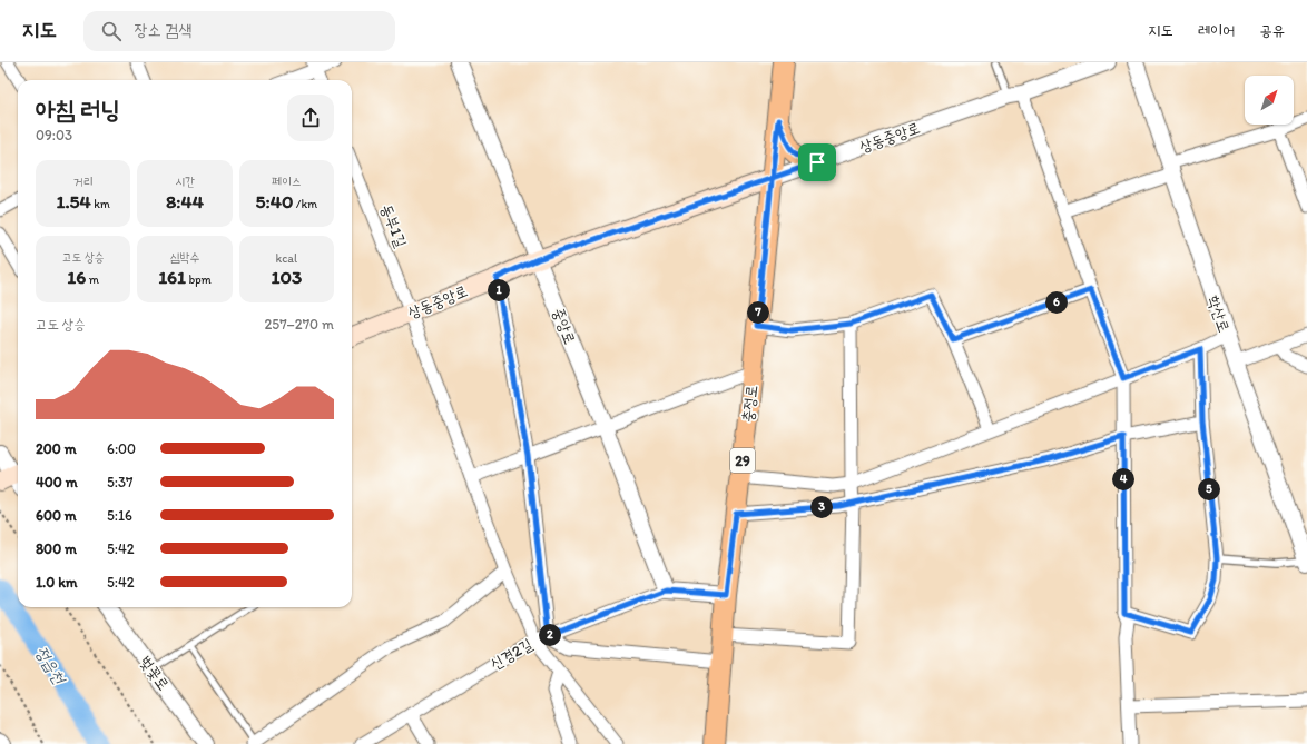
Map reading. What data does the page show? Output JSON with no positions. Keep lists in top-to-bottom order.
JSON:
{
  "streets": {
    "main road": ["상동중앙로", "충정로", "29"],
    "street": [
      "동부1길",
      "학산로",
      "중앙로",
      "신경2길",
      "벚꽃로"
    ]
  },
  "crossings": [
    ["상동중앙로", "동부1길"],
    ["상동중앙로", "중앙로"],
    ["상동중앙로", "충정로"],
    ["동부1길", "신경2길"],
    ["중앙로", "신경2길"],
    ["충정로", "신경2길"]
  ],
  "water": ["정읍천"],
  "north": "top right",
  "page": {
    "header": "지도",
    "search": "장소 검색",
    "nav": ["지도", "레이어", "공유"],
    "heading": ["아침 러닝", "09:03"],
    "stats": [
      ["거리", "1.54 km"],
      ["시간", "8:44"],
      ["페이스", "5:40 /km"],
      ["고도 상승", "16 m"],
      ["심박수", "161 bpm"],
      ["kcal", "103"]
    ],
    "pins": [
      "1",
      "6",
      "7",
      "4",
      "5",
      "3",
      "2"
    ],
    "chart": ["고도 상승", "257–270 m"],
    "list": [
      {
        "name": "200 m",
        "note": "6:00"
      },
      {
        "name": "400 m",
        "note": "5:37"
      },
      {
        "name": "600 m",
        "note": "5:16"
      },
      {
        "name": "800 m",
        "note": "5:42"
      },
      {
        "name": "1.0 km",
        "note": "5:42"
      }
    ]
  }
}
